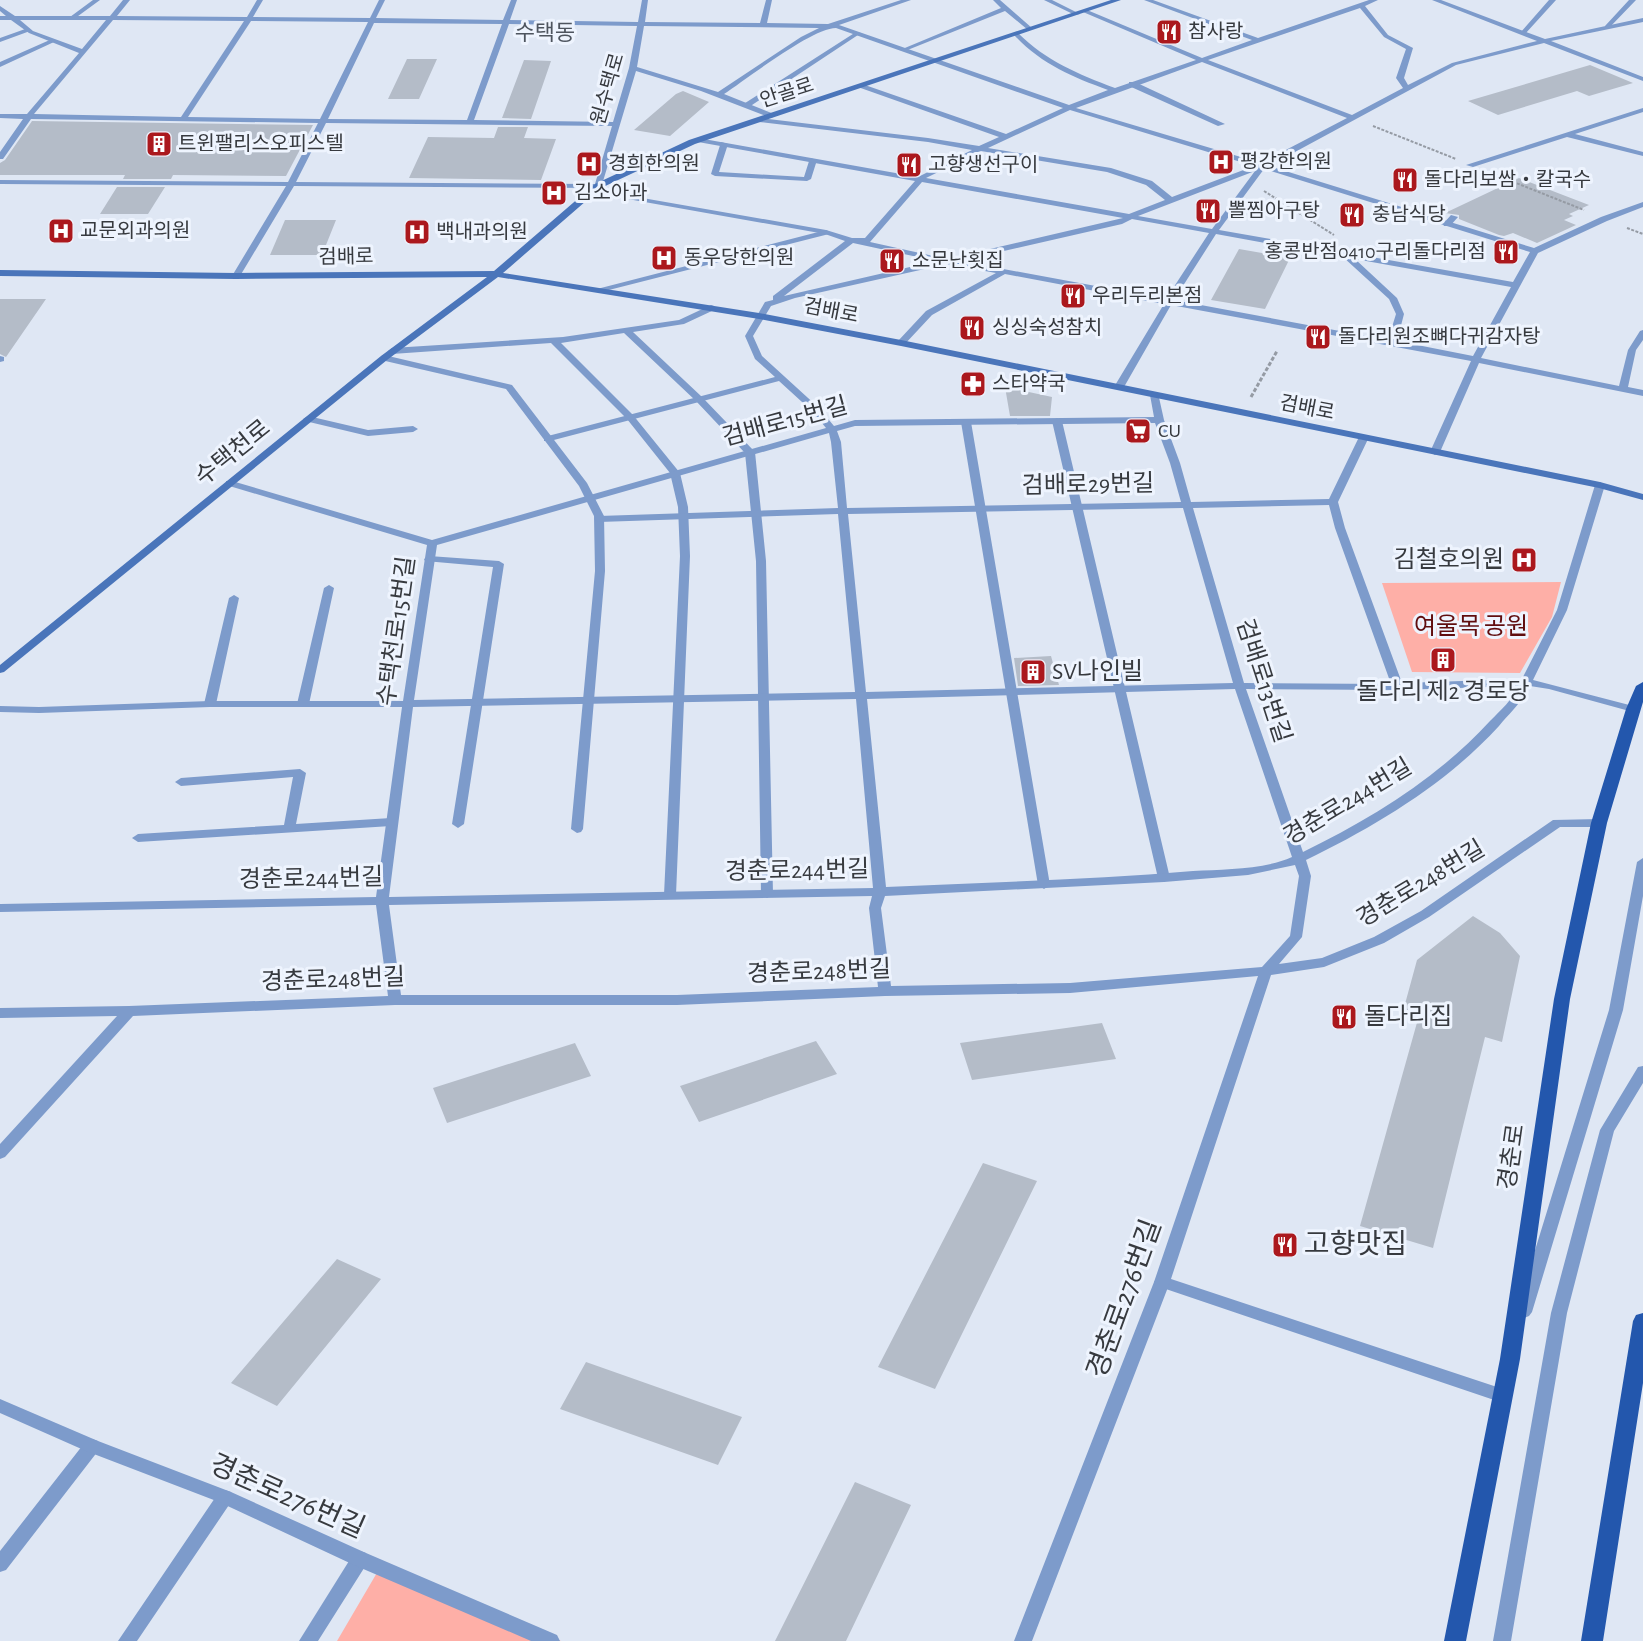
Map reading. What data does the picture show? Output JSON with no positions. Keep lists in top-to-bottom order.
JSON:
{
  "streets": {
    "main road": ["경춘로"],
    "street": [
      "원수택로",
      "안골로",
      "검배로",
      "검배로15번길",
      "수택천로",
      "검배로29번길",
      "수택천로15번길",
      "검배로13번길",
      "경춘로244번길",
      "경춘로248번길",
      "경춘로276번길"
    ]
  },
  "crossings": [
    ["원수택로", "안골로"],
    ["안골로", "검배로"],
    ["안골로", "수택천로"],
    ["검배로", "수택천로"],
    ["검배로", "검배로13번길"],
    ["검배로", "경춘로244번길"],
    ["검배로15번길", "수택천로15번길"],
    ["검배로15번길", "검배로13번길"],
    ["수택천로", "수택천로15번길"],
    ["검배로29번길", "검배로13번길"],
    ["수택천로15번길", "경춘로244번길"],
    ["수택천로15번길", "경춘로248번길"],
    ["검배로13번길", "경춘로244번길"],
    ["검배로13번길", "경춘로248번길"],
    ["검배로13번길", "경춘로276번길"],
    ["경춘로248번길", "경춘로"],
    ["경춘로248번길", "경춘로276번길"]
  ],
  "districts": ["수택동"],
  "parks": ["여울목 공원"],
  "places": {
    "restaurant": [
      "참사랑",
      "고향생선구이",
      "돌다리보쌈・칼국수",
      "뽈찜아구탕",
      "충남식당",
      "홍콩반점0410구리돌다리점",
      "소문난횟집",
      "우리두리본점",
      "싱싱숙성참치",
      "돌다리원조뼈다귀감자탕",
      "돌다리집",
      "고향맛집"
    ],
    "building": ["트윈팰리스오피스텔", "돌다리 제2 경로당", "SV나인빌"],
    "hospital": [
      "평강한의원",
      "경희한의원",
      "김소아과",
      "교문외과의원",
      "백내과의원",
      "동우당한의원",
      "김철호의원"
    ],
    "pharmacy": ["스타약국"],
    "supermarket": ["CU"]
  }
}
